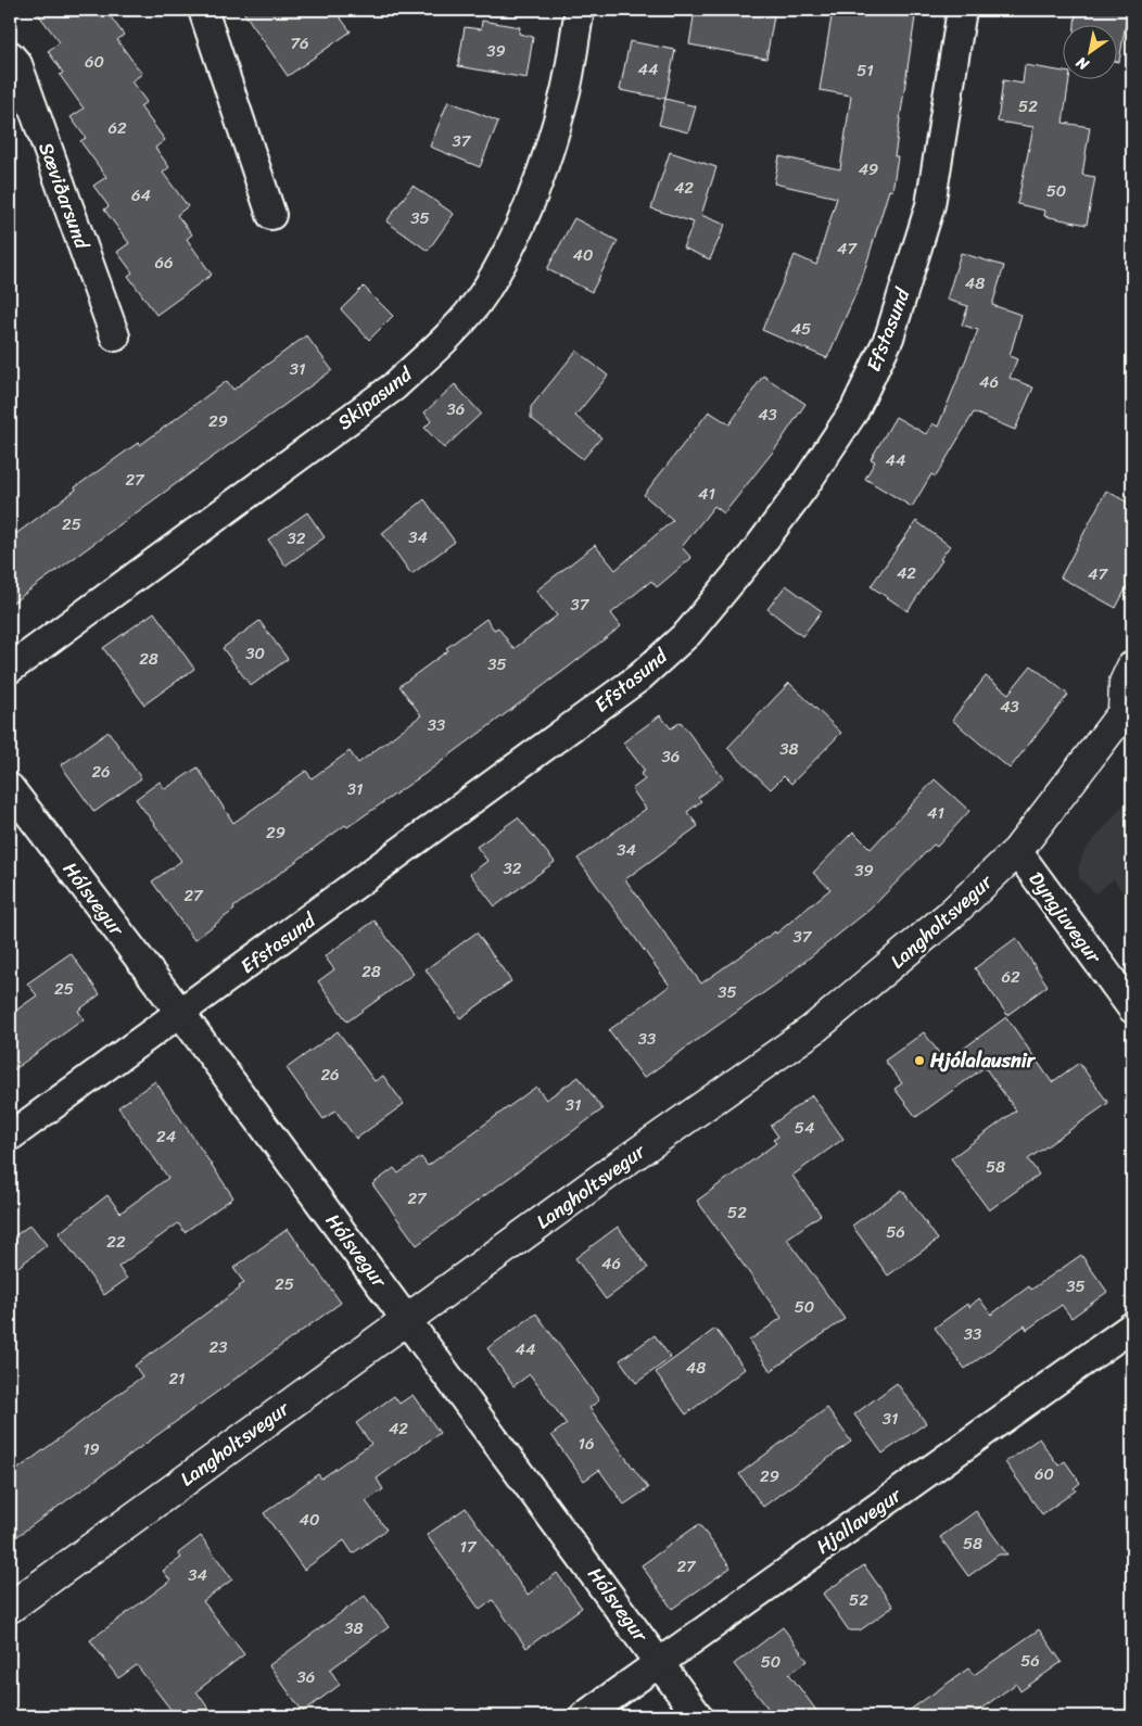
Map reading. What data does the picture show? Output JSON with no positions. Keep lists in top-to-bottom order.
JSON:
{
  "streets": {
    "street": [
      "Sæviðarsund",
      "Efstasund",
      "Skipasund",
      "Hólsvegur",
      "Dyngjuvegur",
      "Langholtsvegur",
      "Hjallavegur"
    ]
  },
  "crossings": [
    ["Efstasund", "Hólsvegur"],
    ["Hólsvegur", "Langholtsvegur"],
    ["Hólsvegur", "Hjallavegur"],
    ["Dyngjuvegur", "Langholtsvegur"]
  ],
  "places": ["Hjólalausnir"],
  "house_numbers": [
    "76",
    "39",
    "60",
    "44",
    "51",
    "52",
    "62",
    "37",
    "49",
    "42",
    "50",
    "64",
    "35",
    "47",
    "40",
    "66",
    "48",
    "45",
    "31",
    "46",
    "36",
    "43",
    "29",
    "44",
    "27",
    "41",
    "25",
    "34",
    "32",
    "42",
    "47",
    "37",
    "30",
    "28",
    "35",
    "43",
    "33",
    "38",
    "36",
    "26",
    "31",
    "41",
    "29",
    "34",
    "32",
    "39",
    "27",
    "37",
    "28",
    "62",
    "25",
    "35",
    "33",
    "26",
    "31",
    "54",
    "24",
    "58",
    "27",
    "52",
    "56",
    "22",
    "46",
    "25",
    "35",
    "50",
    "33",
    "23",
    "44",
    "48",
    "21",
    "31",
    "42",
    "16",
    "19",
    "60",
    "29",
    "40",
    "58",
    "17",
    "27",
    "34",
    "52",
    "38",
    "56",
    "50",
    "36"
  ],
  "north": "bottom left"
}
